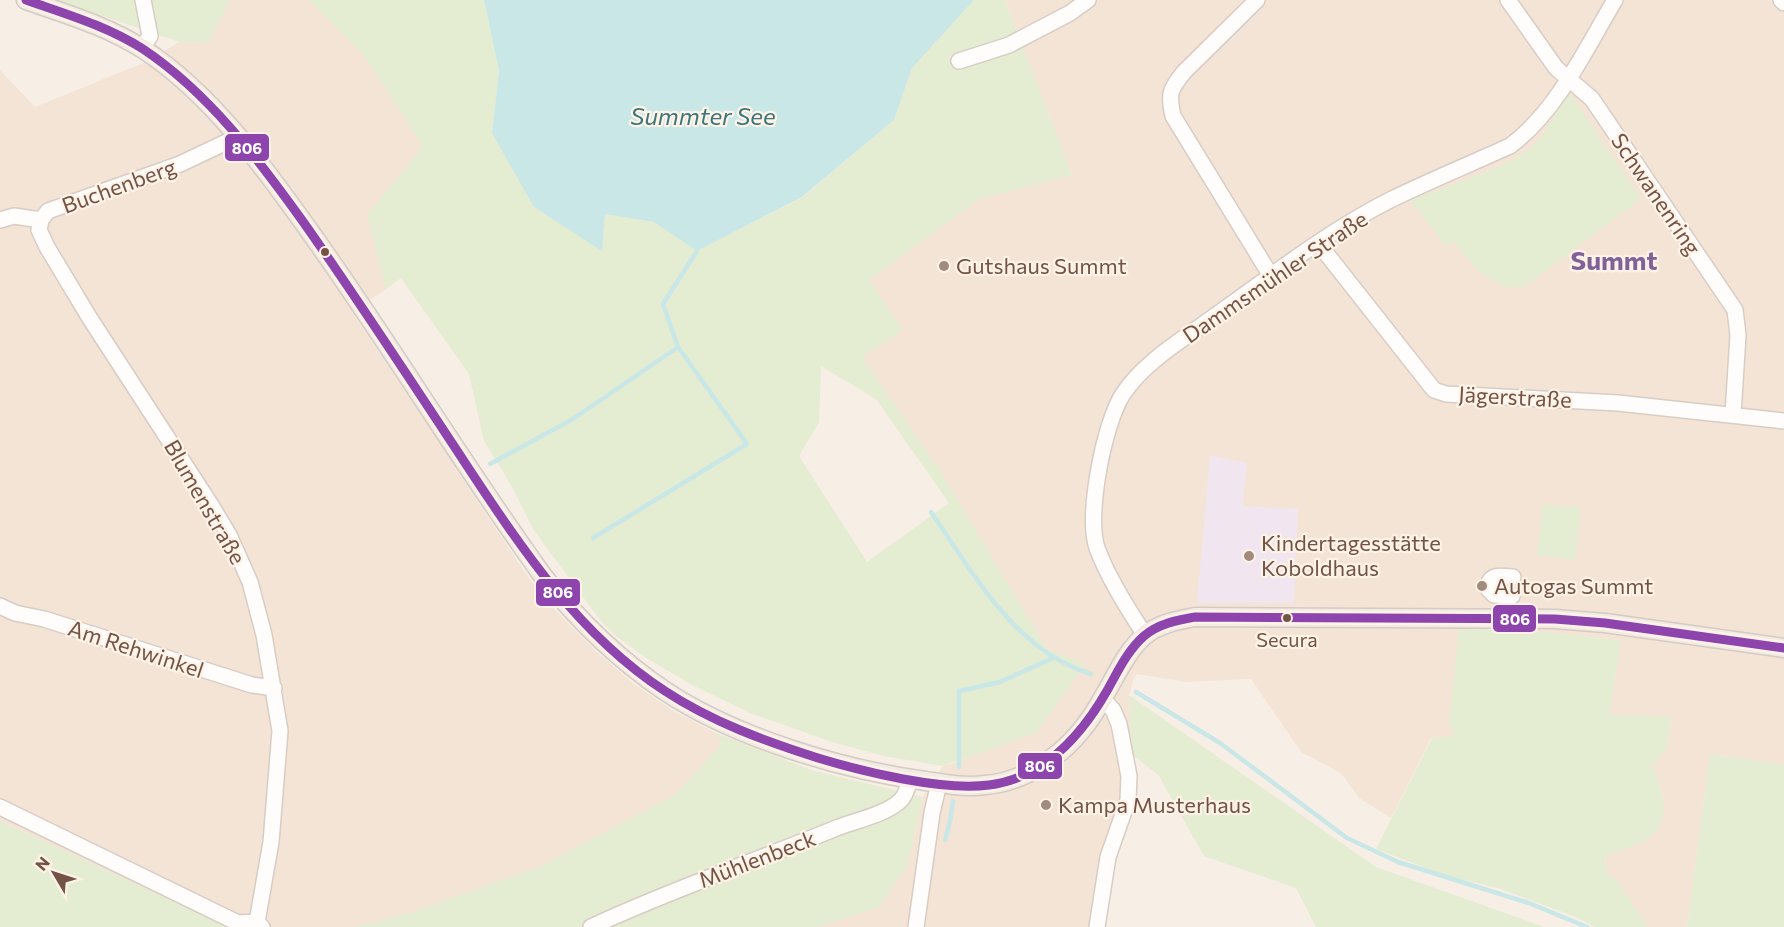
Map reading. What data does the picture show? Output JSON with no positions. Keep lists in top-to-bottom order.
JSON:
{
  "streets": {
    "street": [
      "Buchenberg",
      "Schwanenring",
      "Dammsmühler Straße",
      "Jägerstraße",
      "Blumenstraße",
      "Am Rehwinkel",
      "Mühlenbeck"
    ]
  },
  "crossings": [
    ["Buchenberg", "Blumenstraße"],
    ["Schwanenring", "Dammsmühler Straße"],
    ["Schwanenring", "Jägerstraße"],
    ["Dammsmühler Straße", "Jägerstraße"],
    ["Blumenstraße", "Am Rehwinkel"]
  ],
  "districts": ["Summt"],
  "water": ["Summter See"],
  "places": [
    "Gutshaus Summt",
    "Kindertagesstätte Koboldhaus",
    "Autogas Summt",
    "Secura",
    "Kampa Musterhaus"
  ],
  "lines": ["transit line 806"],
  "north": "top left"
}
